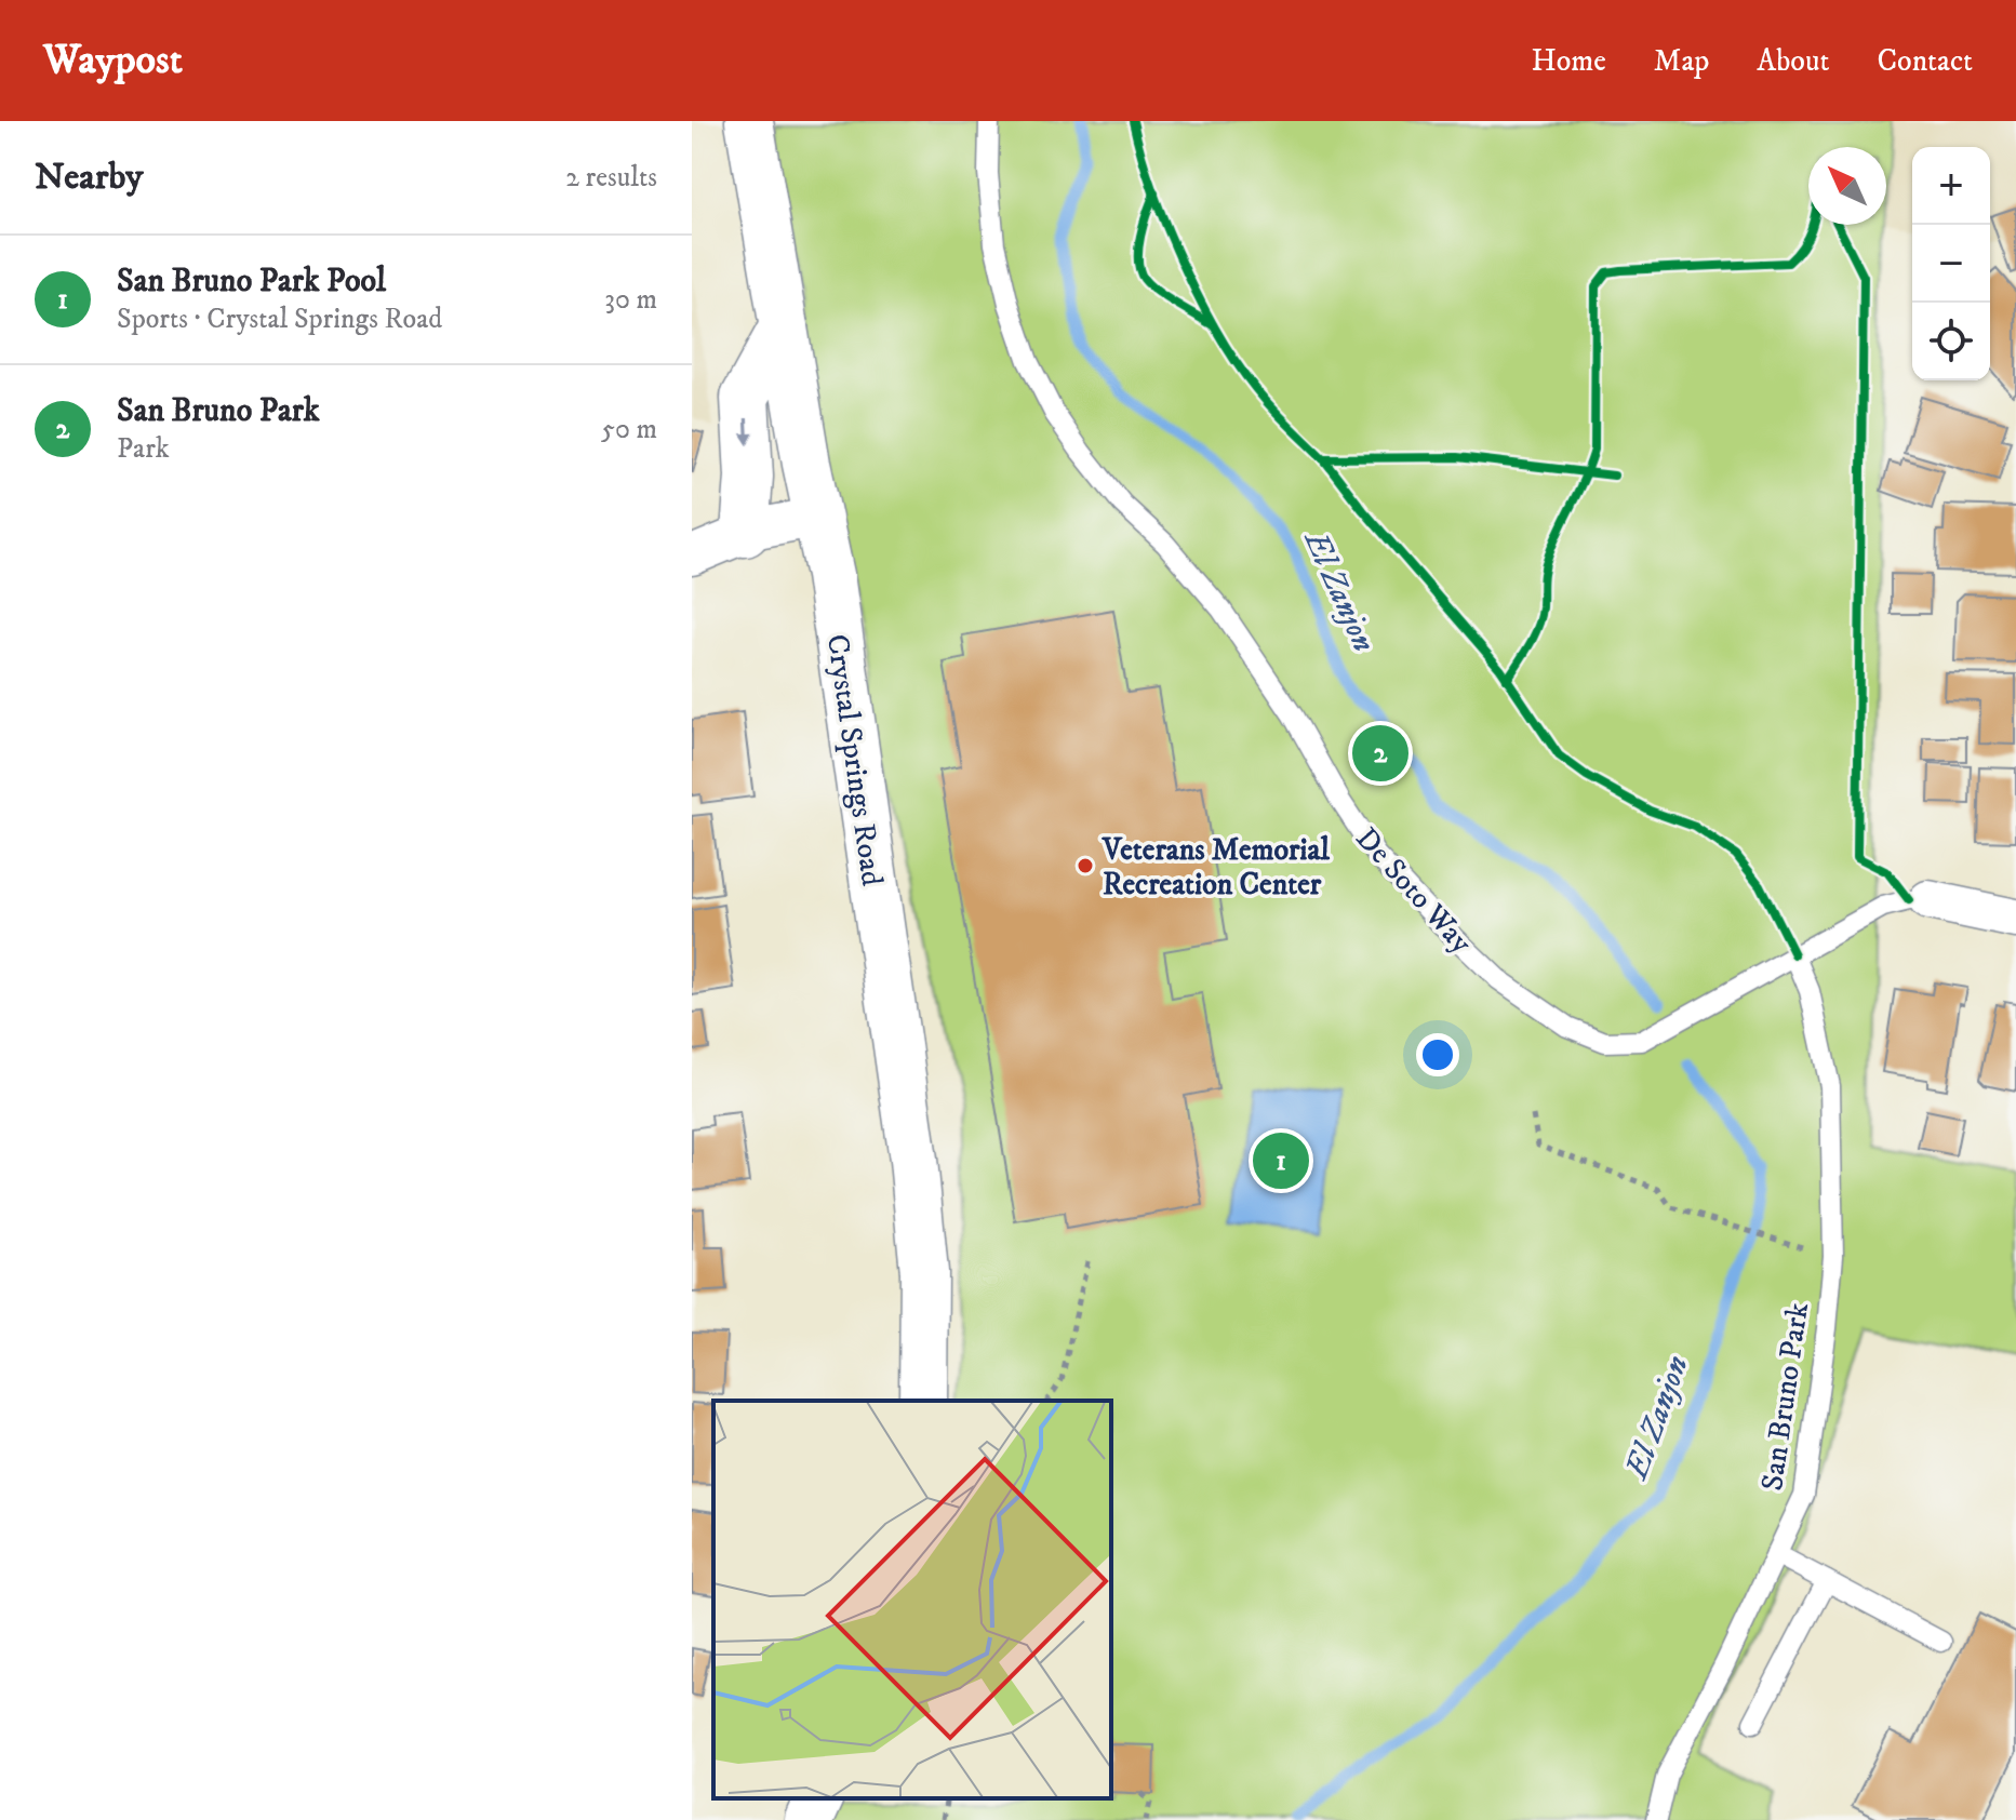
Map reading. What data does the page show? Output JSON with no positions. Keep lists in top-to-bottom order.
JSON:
{
  "streets": {
    "main road": ["Crystal Springs Road"],
    "street": ["De Soto Way"],
    "lane": ["San Bruno Park"]
  },
  "crossings": [
    ["De Soto Way", "San Bruno Park"]
  ],
  "water": ["El Zanjon"],
  "places": ["Veterans Memorial Recreation Center"],
  "north": "top left",
  "page": {
    "header": "Waypost",
    "nav": [
      "Home",
      "Map",
      "About",
      "Contact"
    ],
    "heading": ["Nearby", "2 results"],
    "map_buttons": ["+", "−"],
    "list": [
      {
        "mark": "1",
        "name": "San Bruno Park Pool",
        "note": "Sports · Crystal Springs Road",
        "value": "30 m"
      },
      {
        "mark": "2",
        "name": "San Bruno Park",
        "note": "Park",
        "value": "50 m"
      }
    ],
    "pins": ["2", "1"]
  }
}
